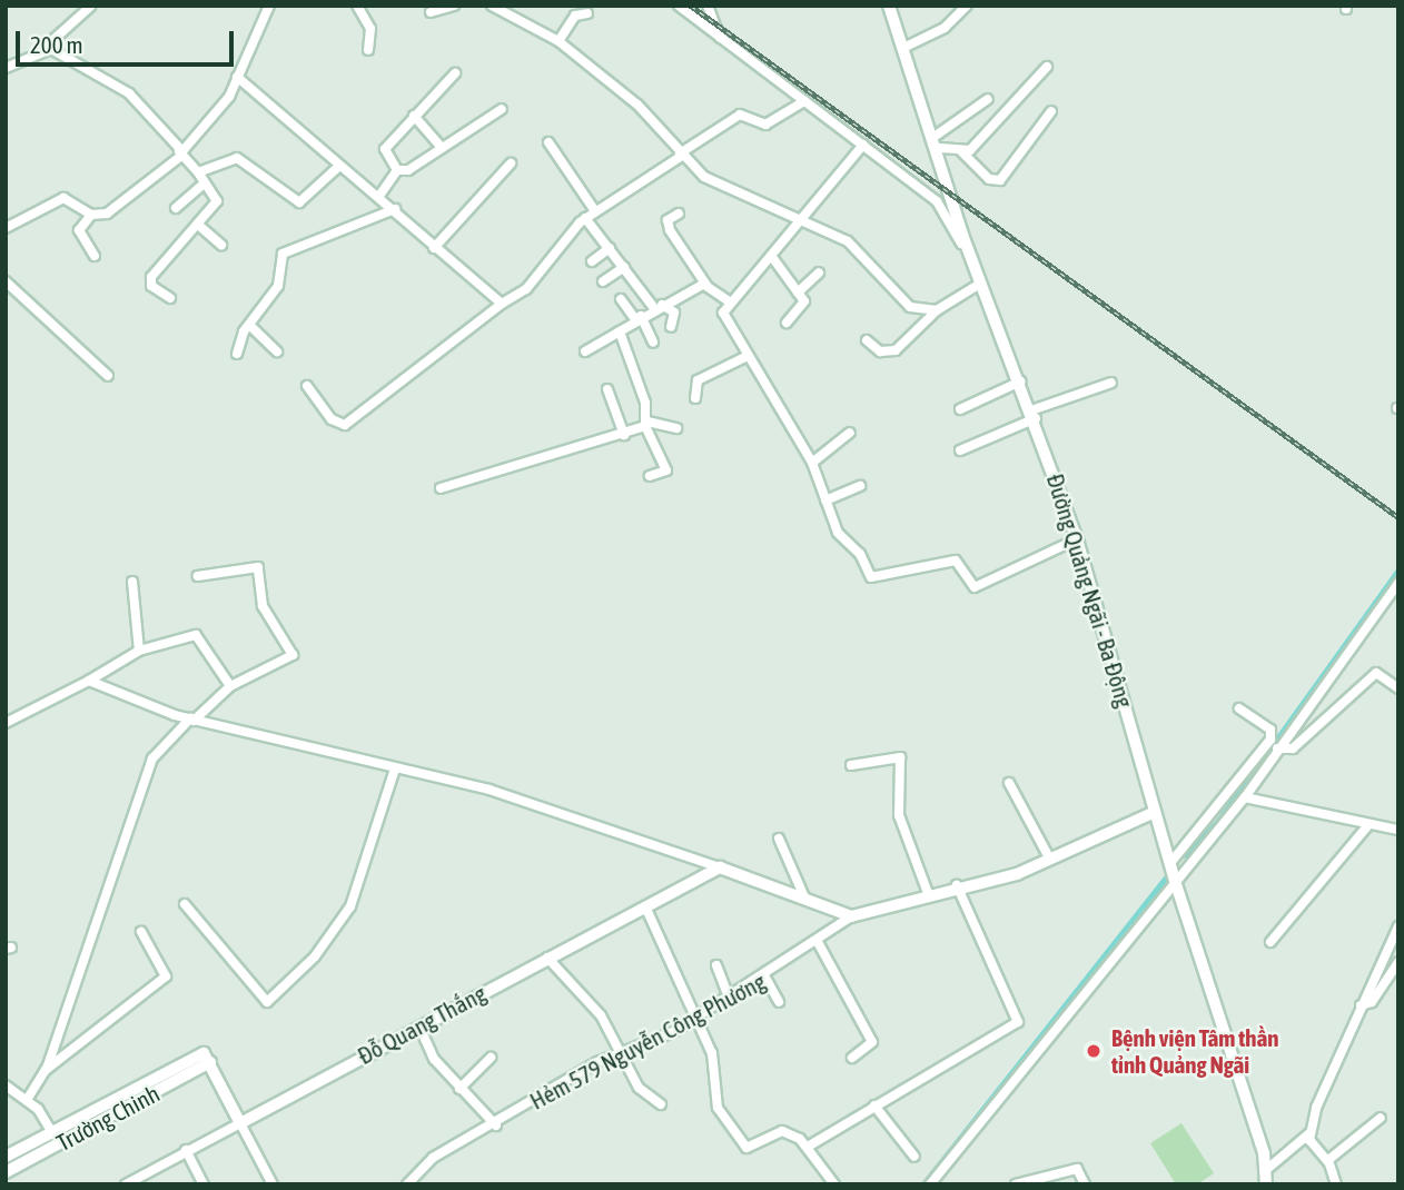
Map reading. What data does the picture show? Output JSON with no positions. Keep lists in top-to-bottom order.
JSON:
{
  "streets": {
    "street": [
      "Đường Quảng Ngãi - Ba Động",
      "Đỗ Quang Thắng",
      "Hẻm 579 Nguyễn Công Phương",
      "Trường Chinh"
    ]
  },
  "crossings": [
    ["Đường Quảng Ngãi - Ba Động", "Hẻm 579 Nguyễn Công Phương"]
  ],
  "places": ["Bệnh viện Tâm thần tỉnh Quảng Ngãi"],
  "scale_bar": "200 m"
}
